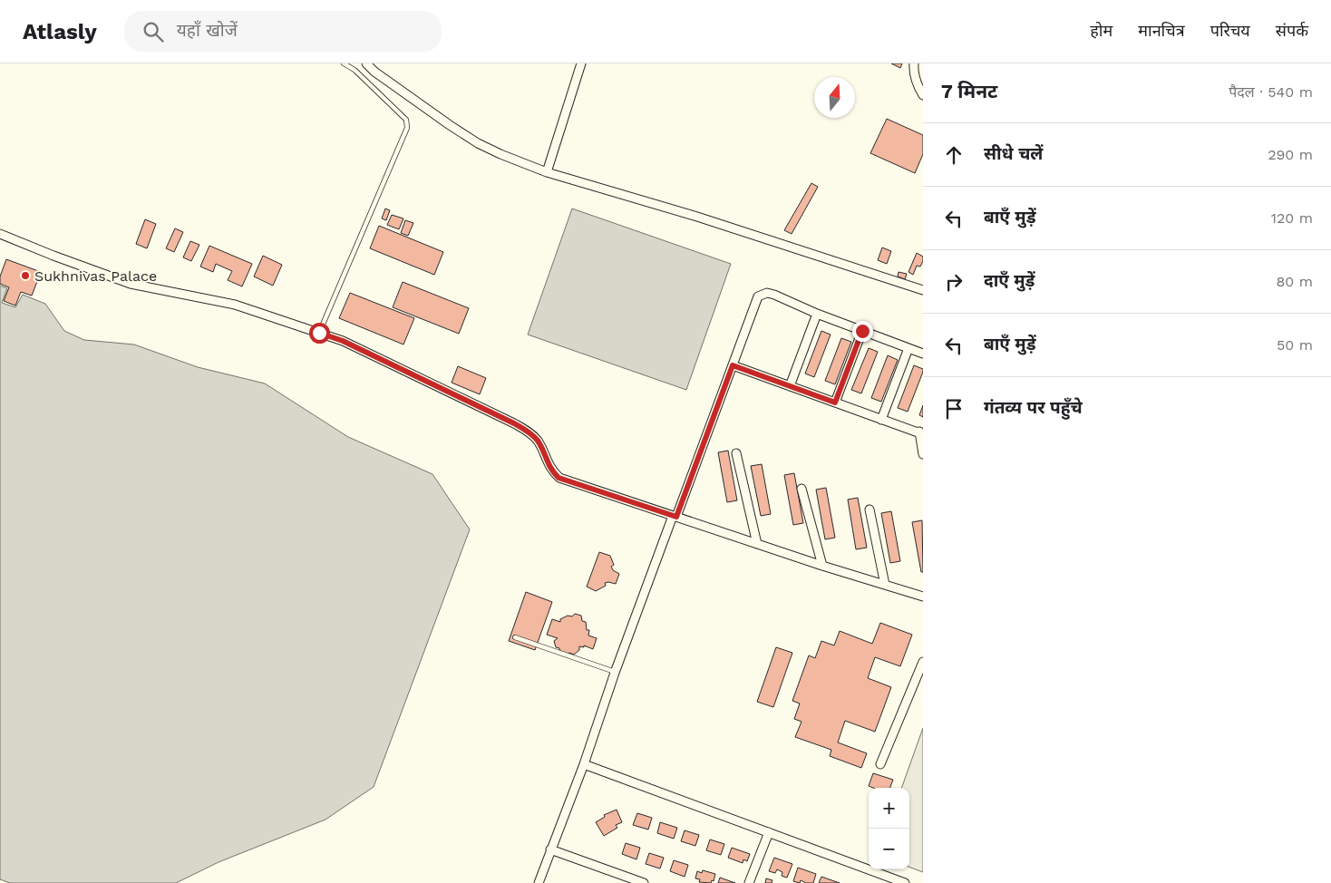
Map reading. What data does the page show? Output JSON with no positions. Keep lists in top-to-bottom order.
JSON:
{
  "places": ["Sukhnivas Palace"],
  "north": "top",
  "page": {
    "header": "Atlasly",
    "search": "यहाँ खोजें",
    "nav": [
      "होम",
      "मानचित्र",
      "परिचय",
      "संपर्क"
    ],
    "heading": ["7 मिनट", "पैदल · 540 m"],
    "list": [
      ["सीधे चलें", "290 m"],
      ["बाएँ मुड़ें", "120 m"],
      ["दाएँ मुड़ें", "80 m"],
      ["बाएँ मुड़ें", "50 m"],
      "गंतव्य पर पहुँचे"
    ],
    "map_buttons": ["+", "−"]
  }
}
